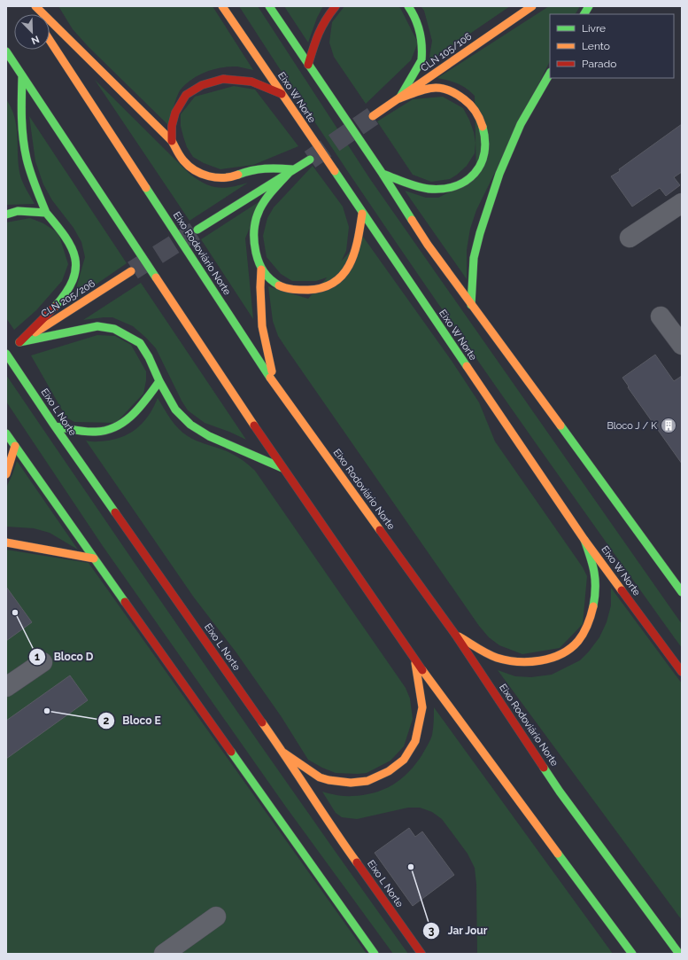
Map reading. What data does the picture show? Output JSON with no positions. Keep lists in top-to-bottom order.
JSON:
{
  "streets": {
    "main road": [
      "CLN 105/106",
      "Eixo W Norte",
      "Eixo Rodoviário Norte",
      "CLN 205/206",
      "Eixo L Norte"
    ]
  },
  "places": {
    "building": ["Bloco J / K"],
    "other": ["Bloco D", "Bloco E", "Jar Jour"]
  },
  "legend": ["Livre", "Lento", "Parado"],
  "north": "bottom right"
}
